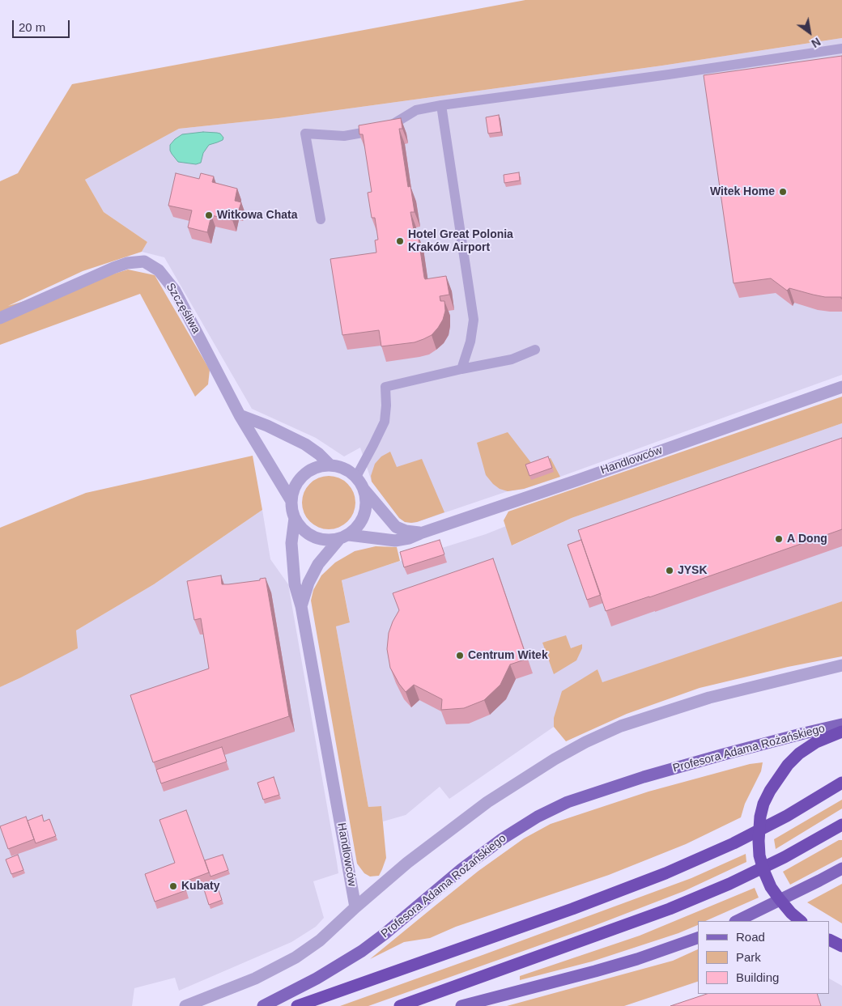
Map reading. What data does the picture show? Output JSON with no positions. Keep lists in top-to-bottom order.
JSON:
{
  "streets": {
    "main road": ["Profesora Adama Rożańskiego"],
    "street": ["Szczęśliwa", "Handlowców"]
  },
  "crossings": [
    ["Szczęśliwa", "Handlowców"]
  ],
  "places": [
    "Witek Home",
    "Witkowa Chata",
    "Hotel Great Polonia Kraków Airport",
    "A Dong",
    "JYSK",
    "Centrum Witek",
    "Kubaty"
  ],
  "legend": ["Road", "Park", "Building"],
  "scale_bar": "20 m",
  "north": "bottom right"
}
